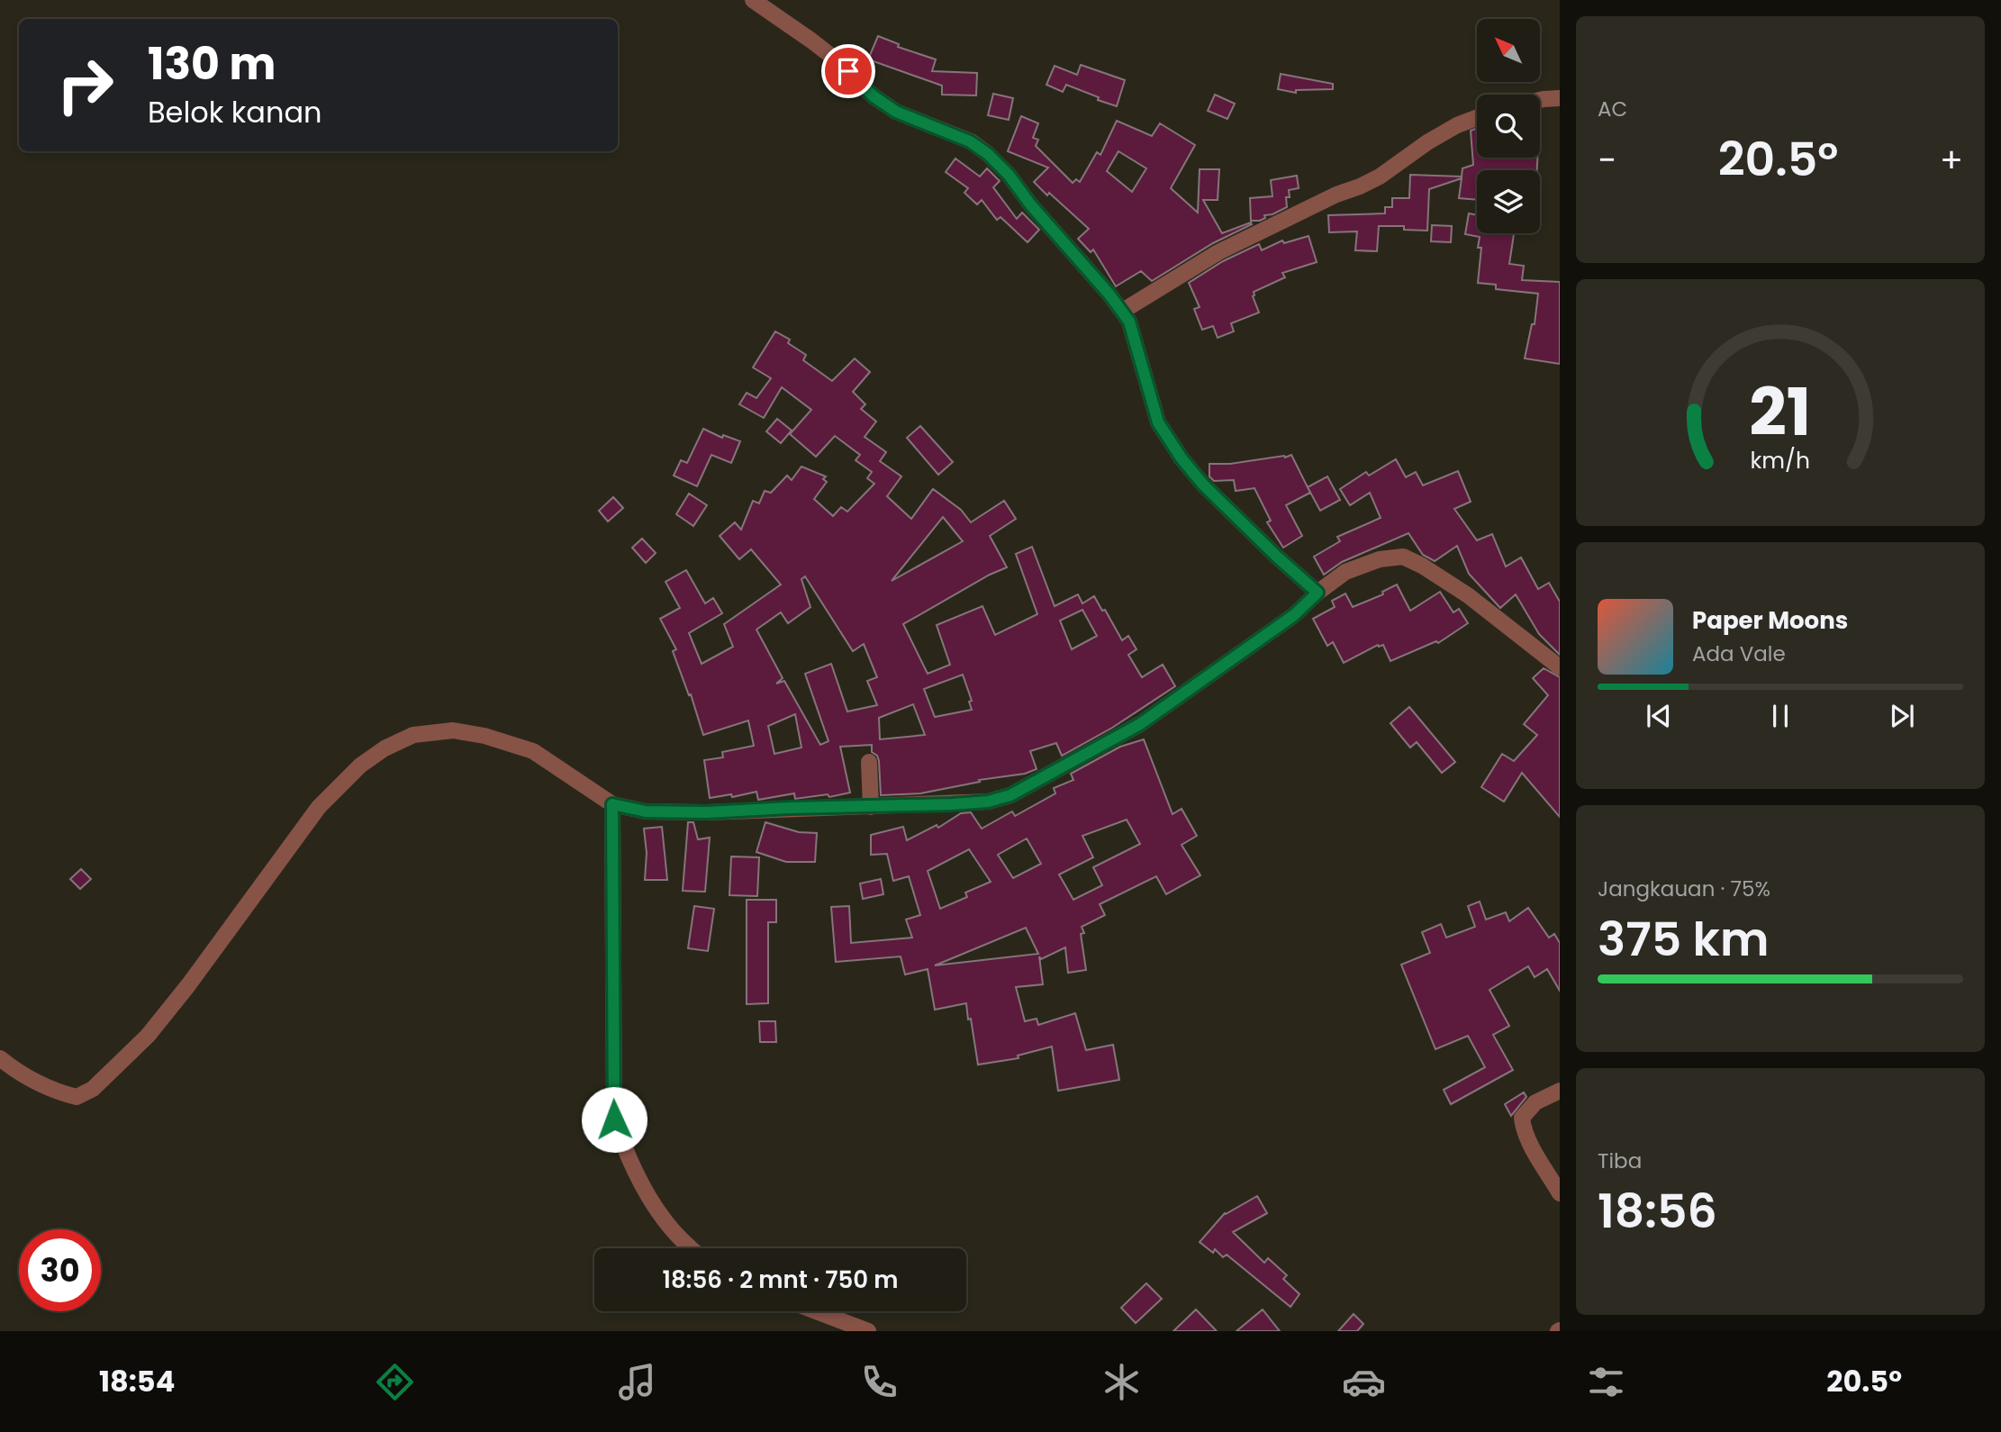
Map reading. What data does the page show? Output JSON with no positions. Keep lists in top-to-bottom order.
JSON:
{
  "north": "top left",
  "page": {
    "tile": [
      "AC",
      ["Jangkauan · 75%", "375 km"],
      ["Tiba", "18:56"]
    ],
    "turn": ["130 m", "Belok kanan"],
    "heat": ["−", "20.5°", "+"],
    "song": ["Paper Moons", "Ada Vale"],
    "limit": "30",
    "trip": "18:56 · 2 mnt · 750 m",
    "tabs": ["18:54", "20.5°"],
    "gauge": ["21", "km/h"]
  }
}
